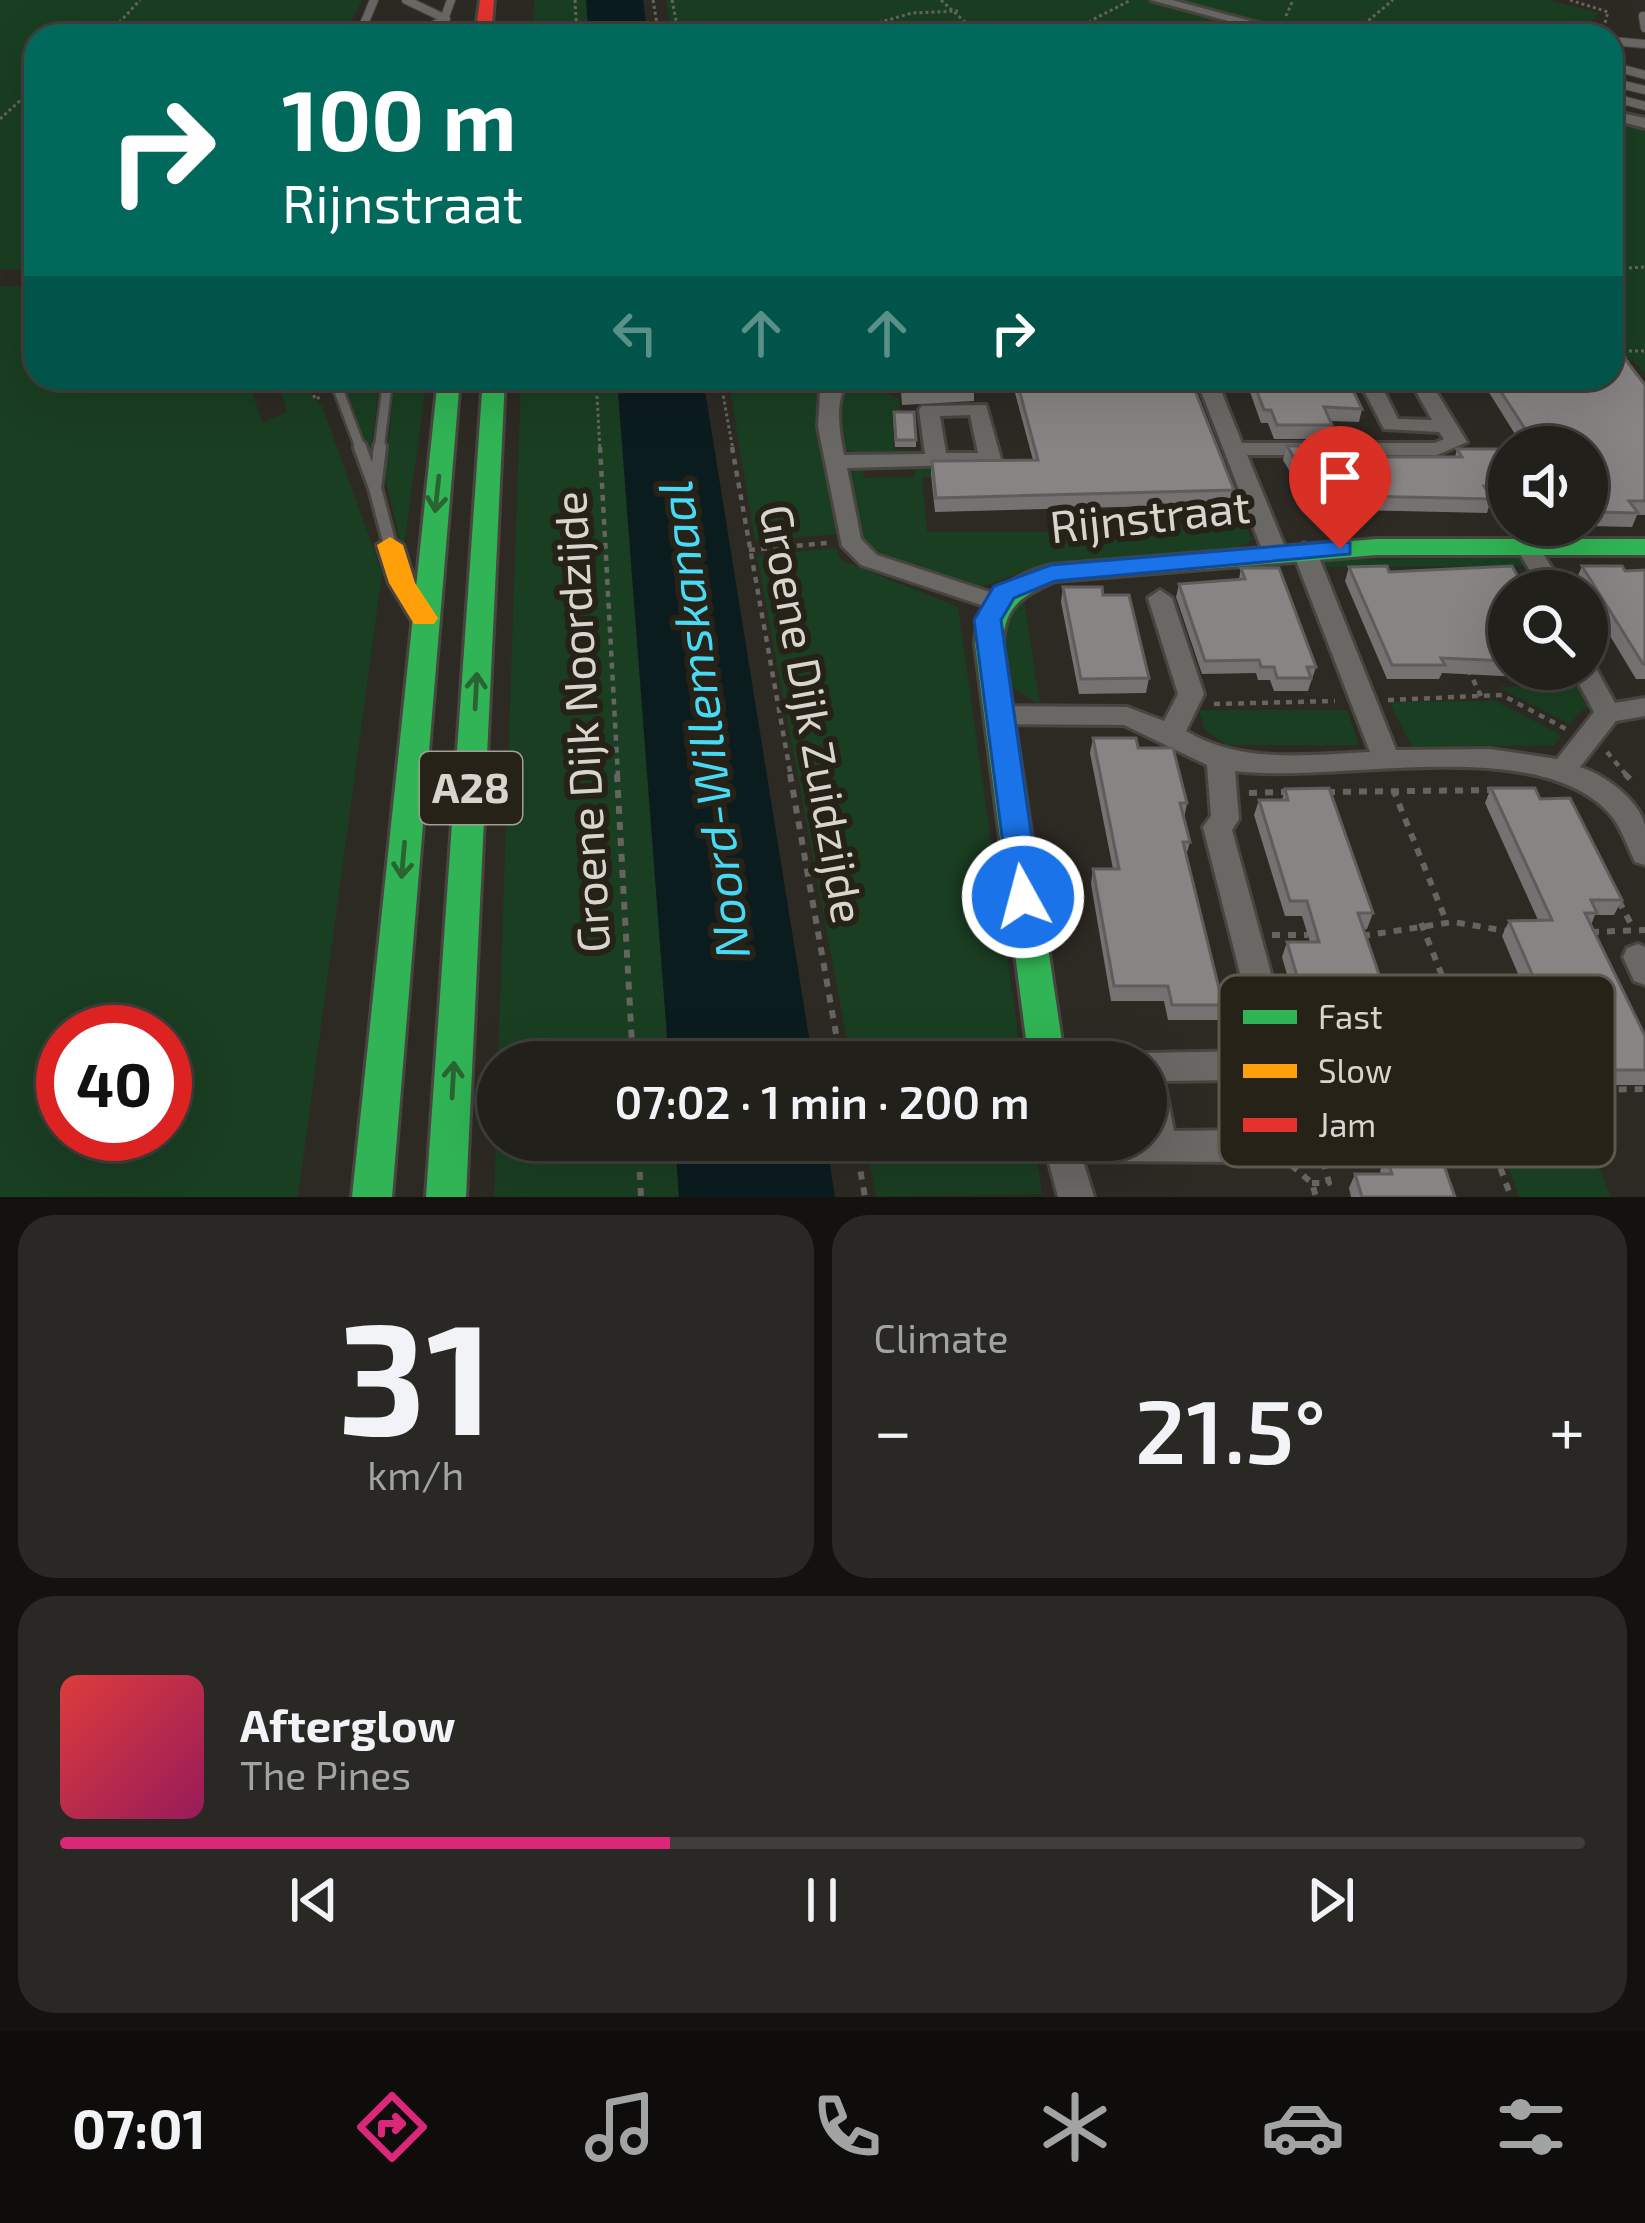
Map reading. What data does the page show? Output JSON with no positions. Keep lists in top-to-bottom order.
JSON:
{
  "streets": {
    "main road": ["Rijnstraat", "A28"],
    "path": ["Groene Dijk Zuidzijde", "Groene Dijk Noordzijde"]
  },
  "water": ["Noord-Willemskanaal"],
  "legend": ["Fast", "Slow", "Jam"],
  "page": {
    "turn": ["100 m", "Rijnstraat"],
    "limit": "40",
    "trip": "07:02 · 1 min · 200 m",
    "tile": [
      ["31", "km/h"],
      "Climate"
    ],
    "heat": ["−", "21.5°", "+"],
    "song": ["Afterglow", "The Pines"],
    "tabs": "07:01"
  }
}
